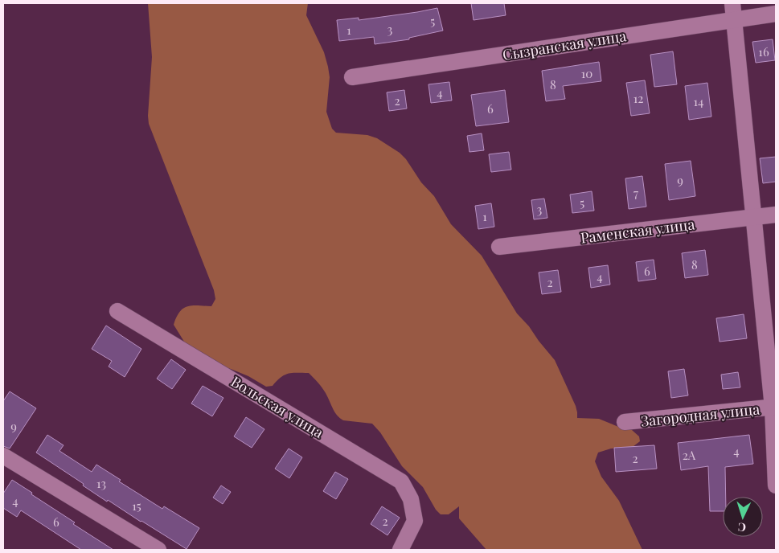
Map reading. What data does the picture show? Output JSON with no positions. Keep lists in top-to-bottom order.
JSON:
{
  "streets": {
    "street": [
      "Сызранская улица",
      "Раменская улица",
      "Вольская улица",
      "Загородная улица"
    ]
  },
  "house_numbers": [
    "5",
    "3",
    "1",
    "16",
    "10",
    "8",
    "4",
    "12",
    "2",
    "14",
    "6",
    "9",
    "7",
    "5",
    "3",
    "1",
    "8",
    "6",
    "4",
    "2",
    "9",
    "4",
    "2А",
    "2",
    "13",
    "4",
    "15",
    "2",
    "6"
  ],
  "north": "bottom"
}
